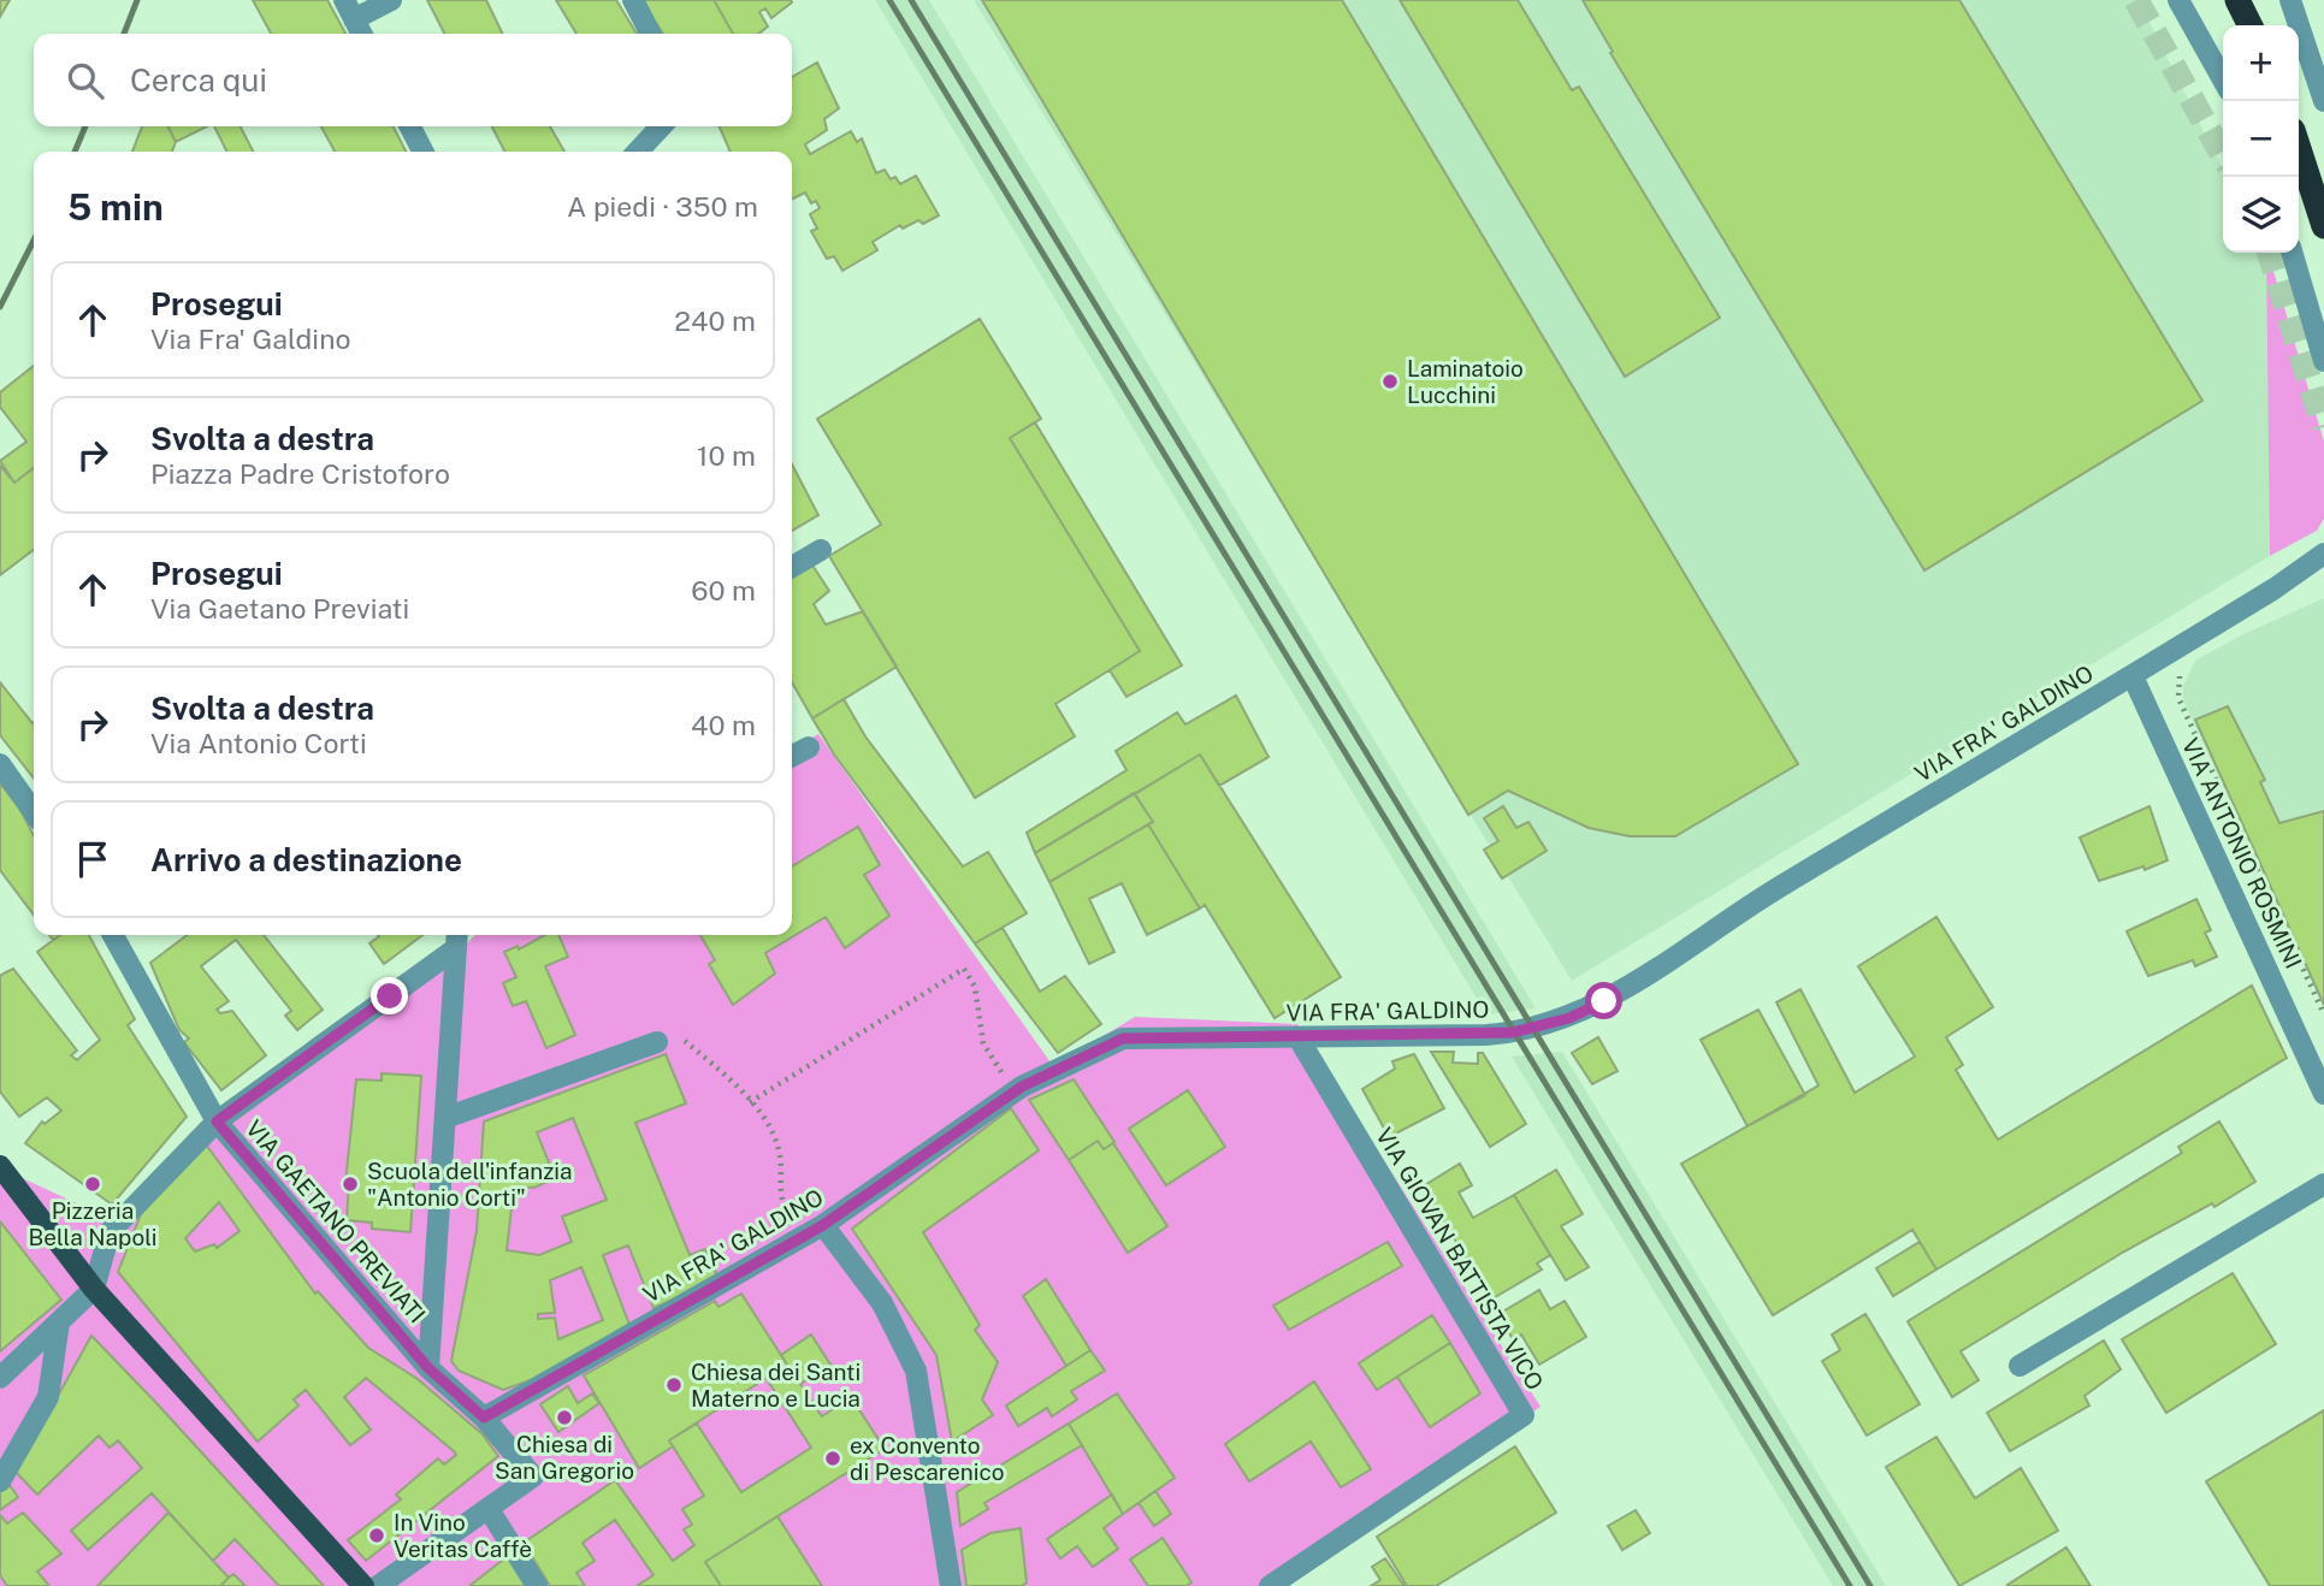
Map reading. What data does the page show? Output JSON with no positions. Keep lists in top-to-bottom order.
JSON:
{
  "streets": {
    "street": [
      "VIA FRA' GALDINO",
      "VIA ANTONIO ROSMINI",
      "VIA GAETANO PREVIATI",
      "VIA GIOVAN BATTISTA VICO"
    ]
  },
  "crossings": [
    ["VIA FRA' GALDINO", "VIA ANTONIO ROSMINI"],
    ["VIA FRA' GALDINO", "VIA GAETANO PREVIATI"],
    ["VIA FRA' GALDINO", "VIA GIOVAN BATTISTA VICO"]
  ],
  "places": [
    "Laminatoio Lucchini",
    "Pizzeria Bella Napoli",
    "Scuola dell'infanzia \"Antonio Corti\"",
    "Chiesa dei Santi Materno e Lucia",
    "Chiesa di San Gregorio",
    "ex Convento di Pescarenico",
    "In Vino Veritas Caffè"
  ],
  "page": {
    "map_buttons": ["+", "−"],
    "search": "Cerca qui",
    "heading": ["5 min", "A piedi · 350 m"],
    "list": [
      ["Prosegui", "Via Fra' Galdino", "240 m"],
      ["Svolta a destra", "Piazza Padre Cristoforo", "10 m"],
      ["Prosegui", "Via Gaetano Previati", "60 m"],
      ["Svolta a destra", "Via Antonio Corti", "40 m"],
      "Arrivo a destinazione"
    ]
  }
}
